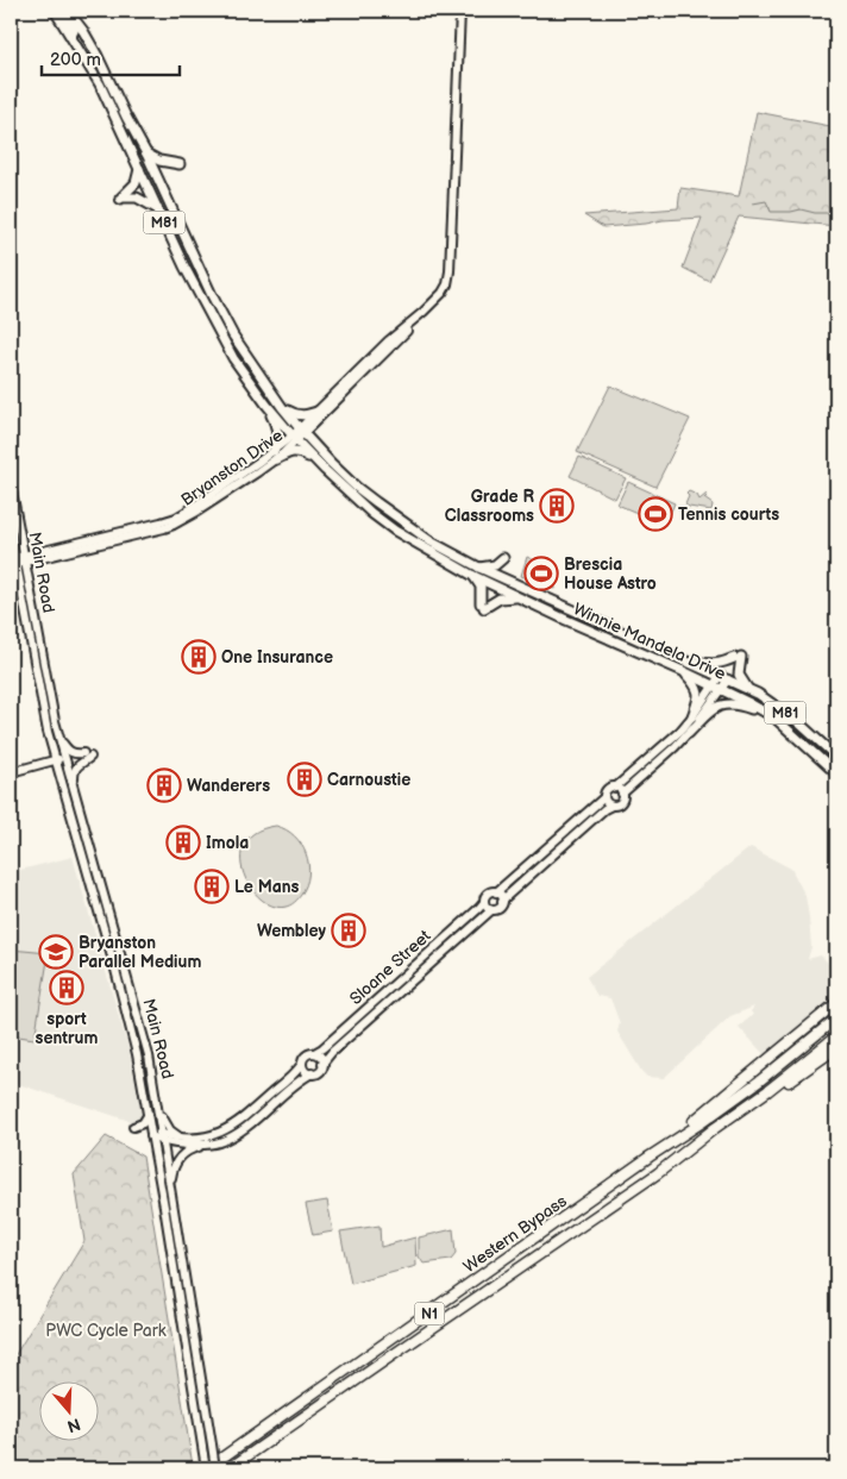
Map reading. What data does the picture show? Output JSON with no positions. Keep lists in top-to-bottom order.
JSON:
{
  "streets": {
    "highway": ["Western Bypass", "N1"],
    "main road": [
      "M81",
      "Bryanston Drive",
      "Main Road",
      "Winnie Mandela Drive",
      "Sloane Street"
    ]
  },
  "crossings": [
    ["Bryanston Drive", "Main Road"],
    ["Bryanston Drive", "Winnie Mandela Drive"],
    ["Main Road", "Western Bypass"]
  ],
  "parks": ["PWC Cycle Park"],
  "places": {
    "building": [
      "Grade R Classrooms",
      "One Insurance",
      "Carnoustie",
      "Wanderers",
      "Imola",
      "Le Mans",
      "Wembley",
      "sport sentrum"
    ],
    "sports": ["Tennis courts", "Brescia House Astro"],
    "school or university": ["Bryanston Parallel Medium"]
  },
  "scale_bar": "200 m",
  "north": "bottom"
}
